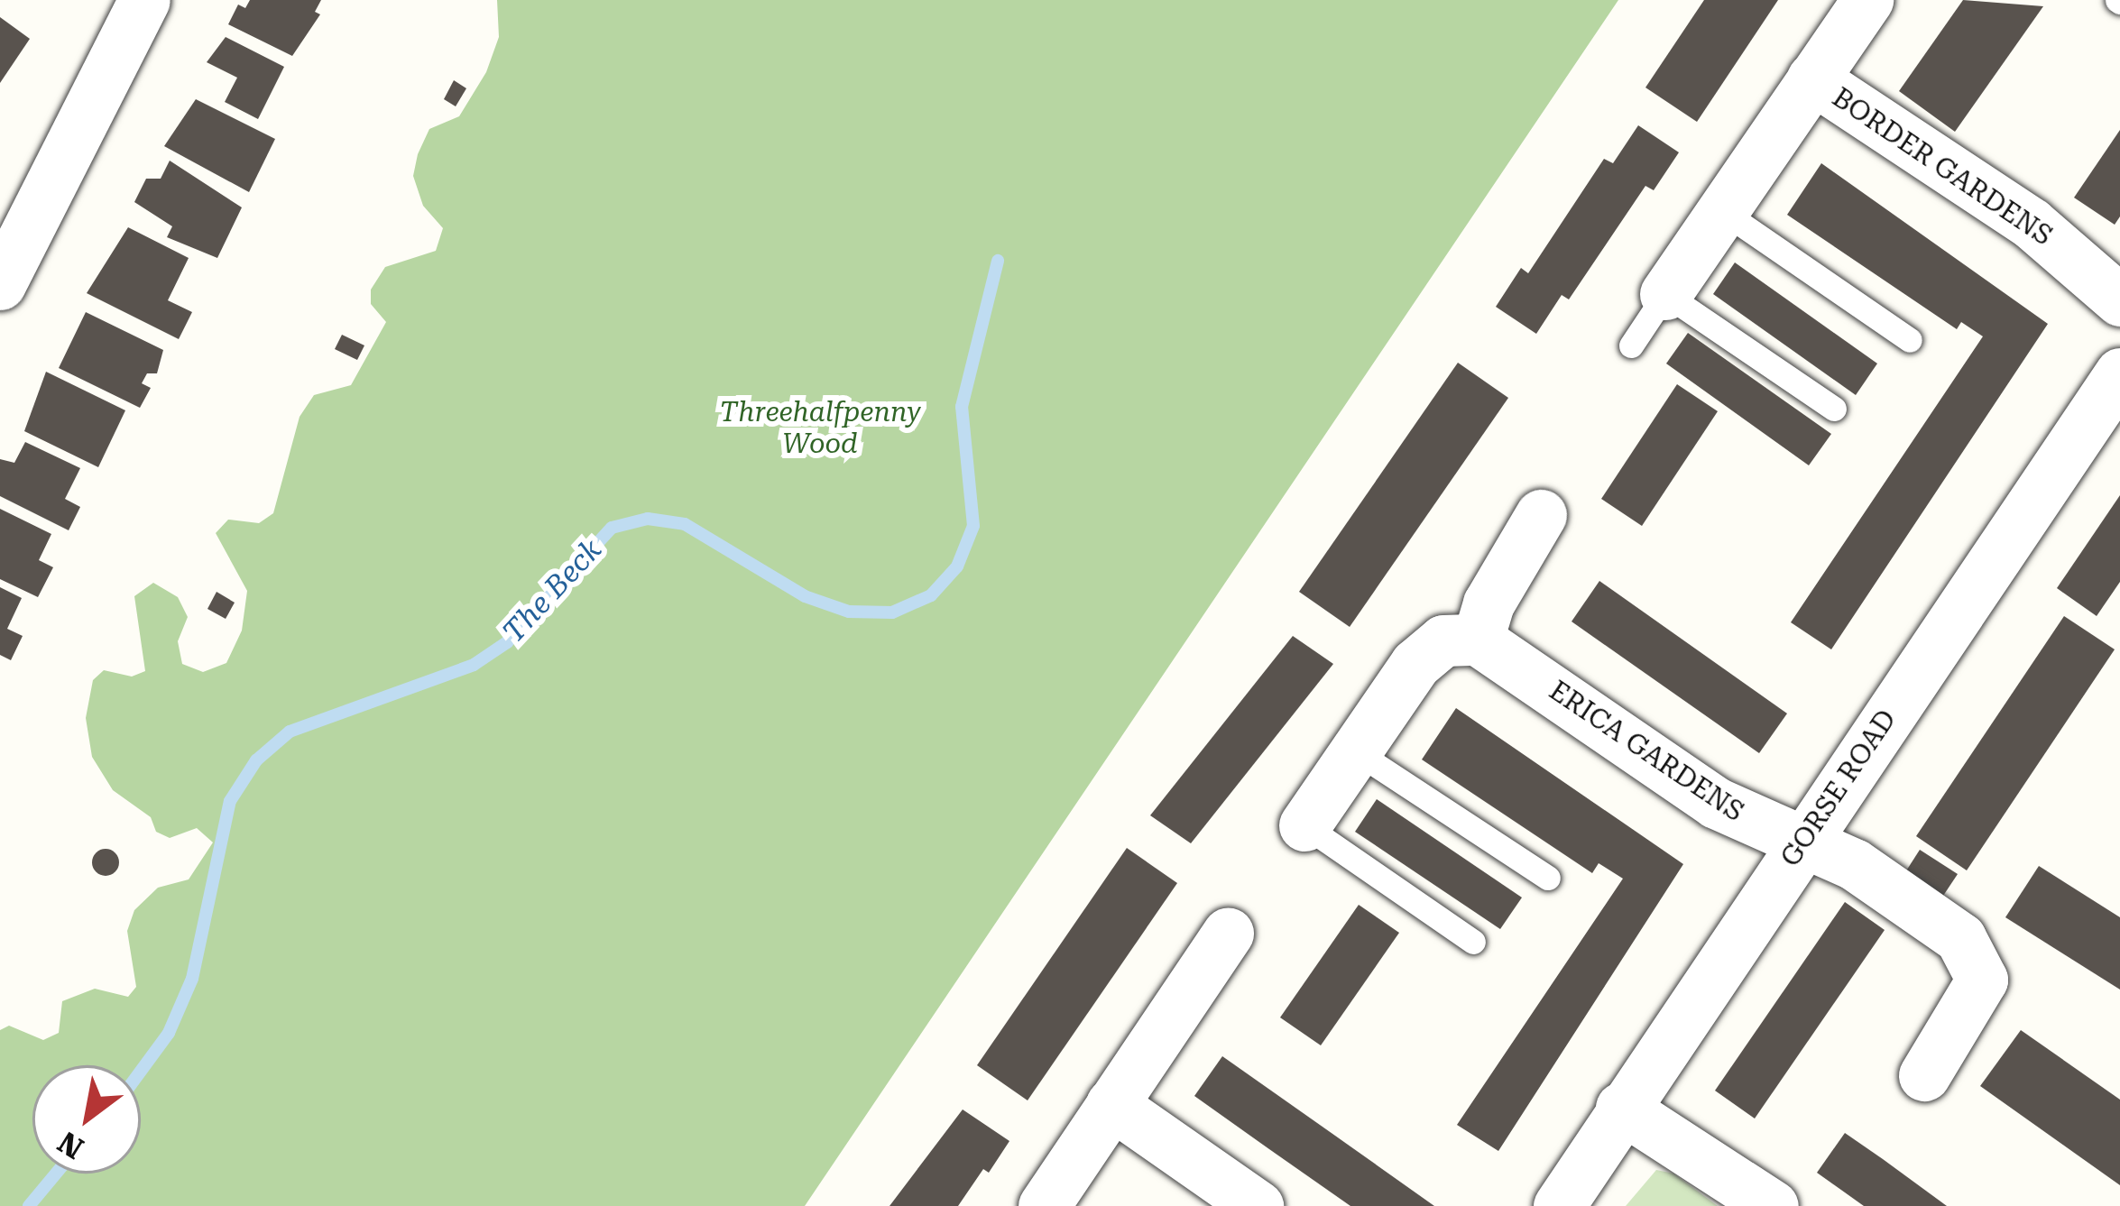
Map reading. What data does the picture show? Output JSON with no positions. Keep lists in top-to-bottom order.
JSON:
{
  "streets": {
    "street": ["BORDER GARDENS", "ERICA GARDENS", "GORSE ROAD"]
  },
  "crossings": [
    ["ERICA GARDENS", "GORSE ROAD"]
  ],
  "water": ["The Beck"],
  "parks": ["Threehalfpenny Wood"],
  "north": "bottom left"
}
